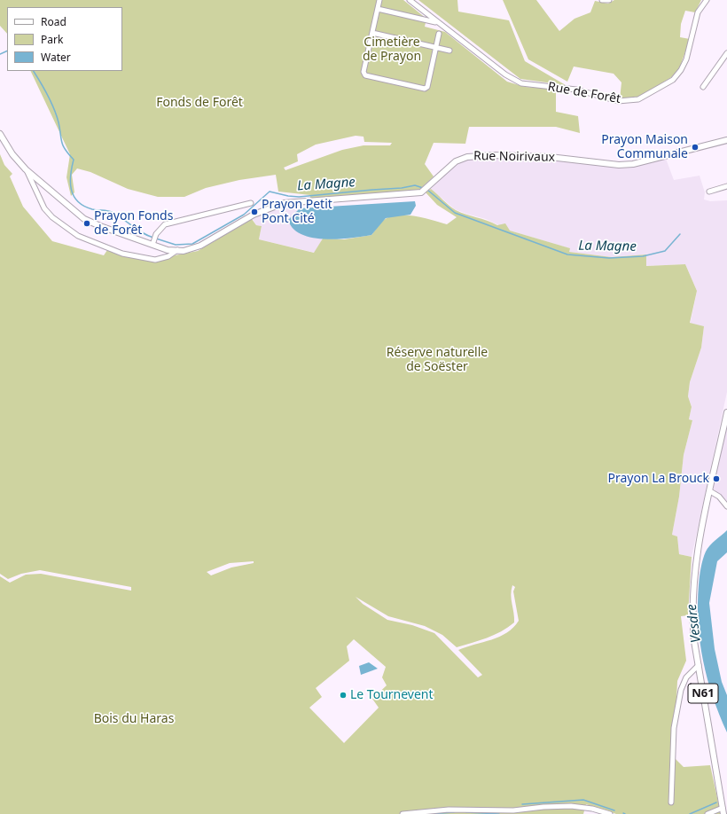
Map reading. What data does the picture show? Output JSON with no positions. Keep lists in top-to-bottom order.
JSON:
{
  "streets": {
    "main road": ["Rue Noirivaux", "N61"],
    "street": ["Rue de Forêt"]
  },
  "water": ["La Magne", "Vesdre"],
  "parks": [
    "Cimetière de Prayon",
    "Fonds de Forêt",
    "Réserve naturelle de Soëster",
    "Bois du Haras"
  ],
  "places": [
    "Prayon Maison Communale",
    "Prayon Petit Pont Cité",
    "Prayon Fonds de Forêt",
    "Prayon La Brouck",
    "Le Tournevent"
  ],
  "legend": ["Road", "Park", "Water"]
}
